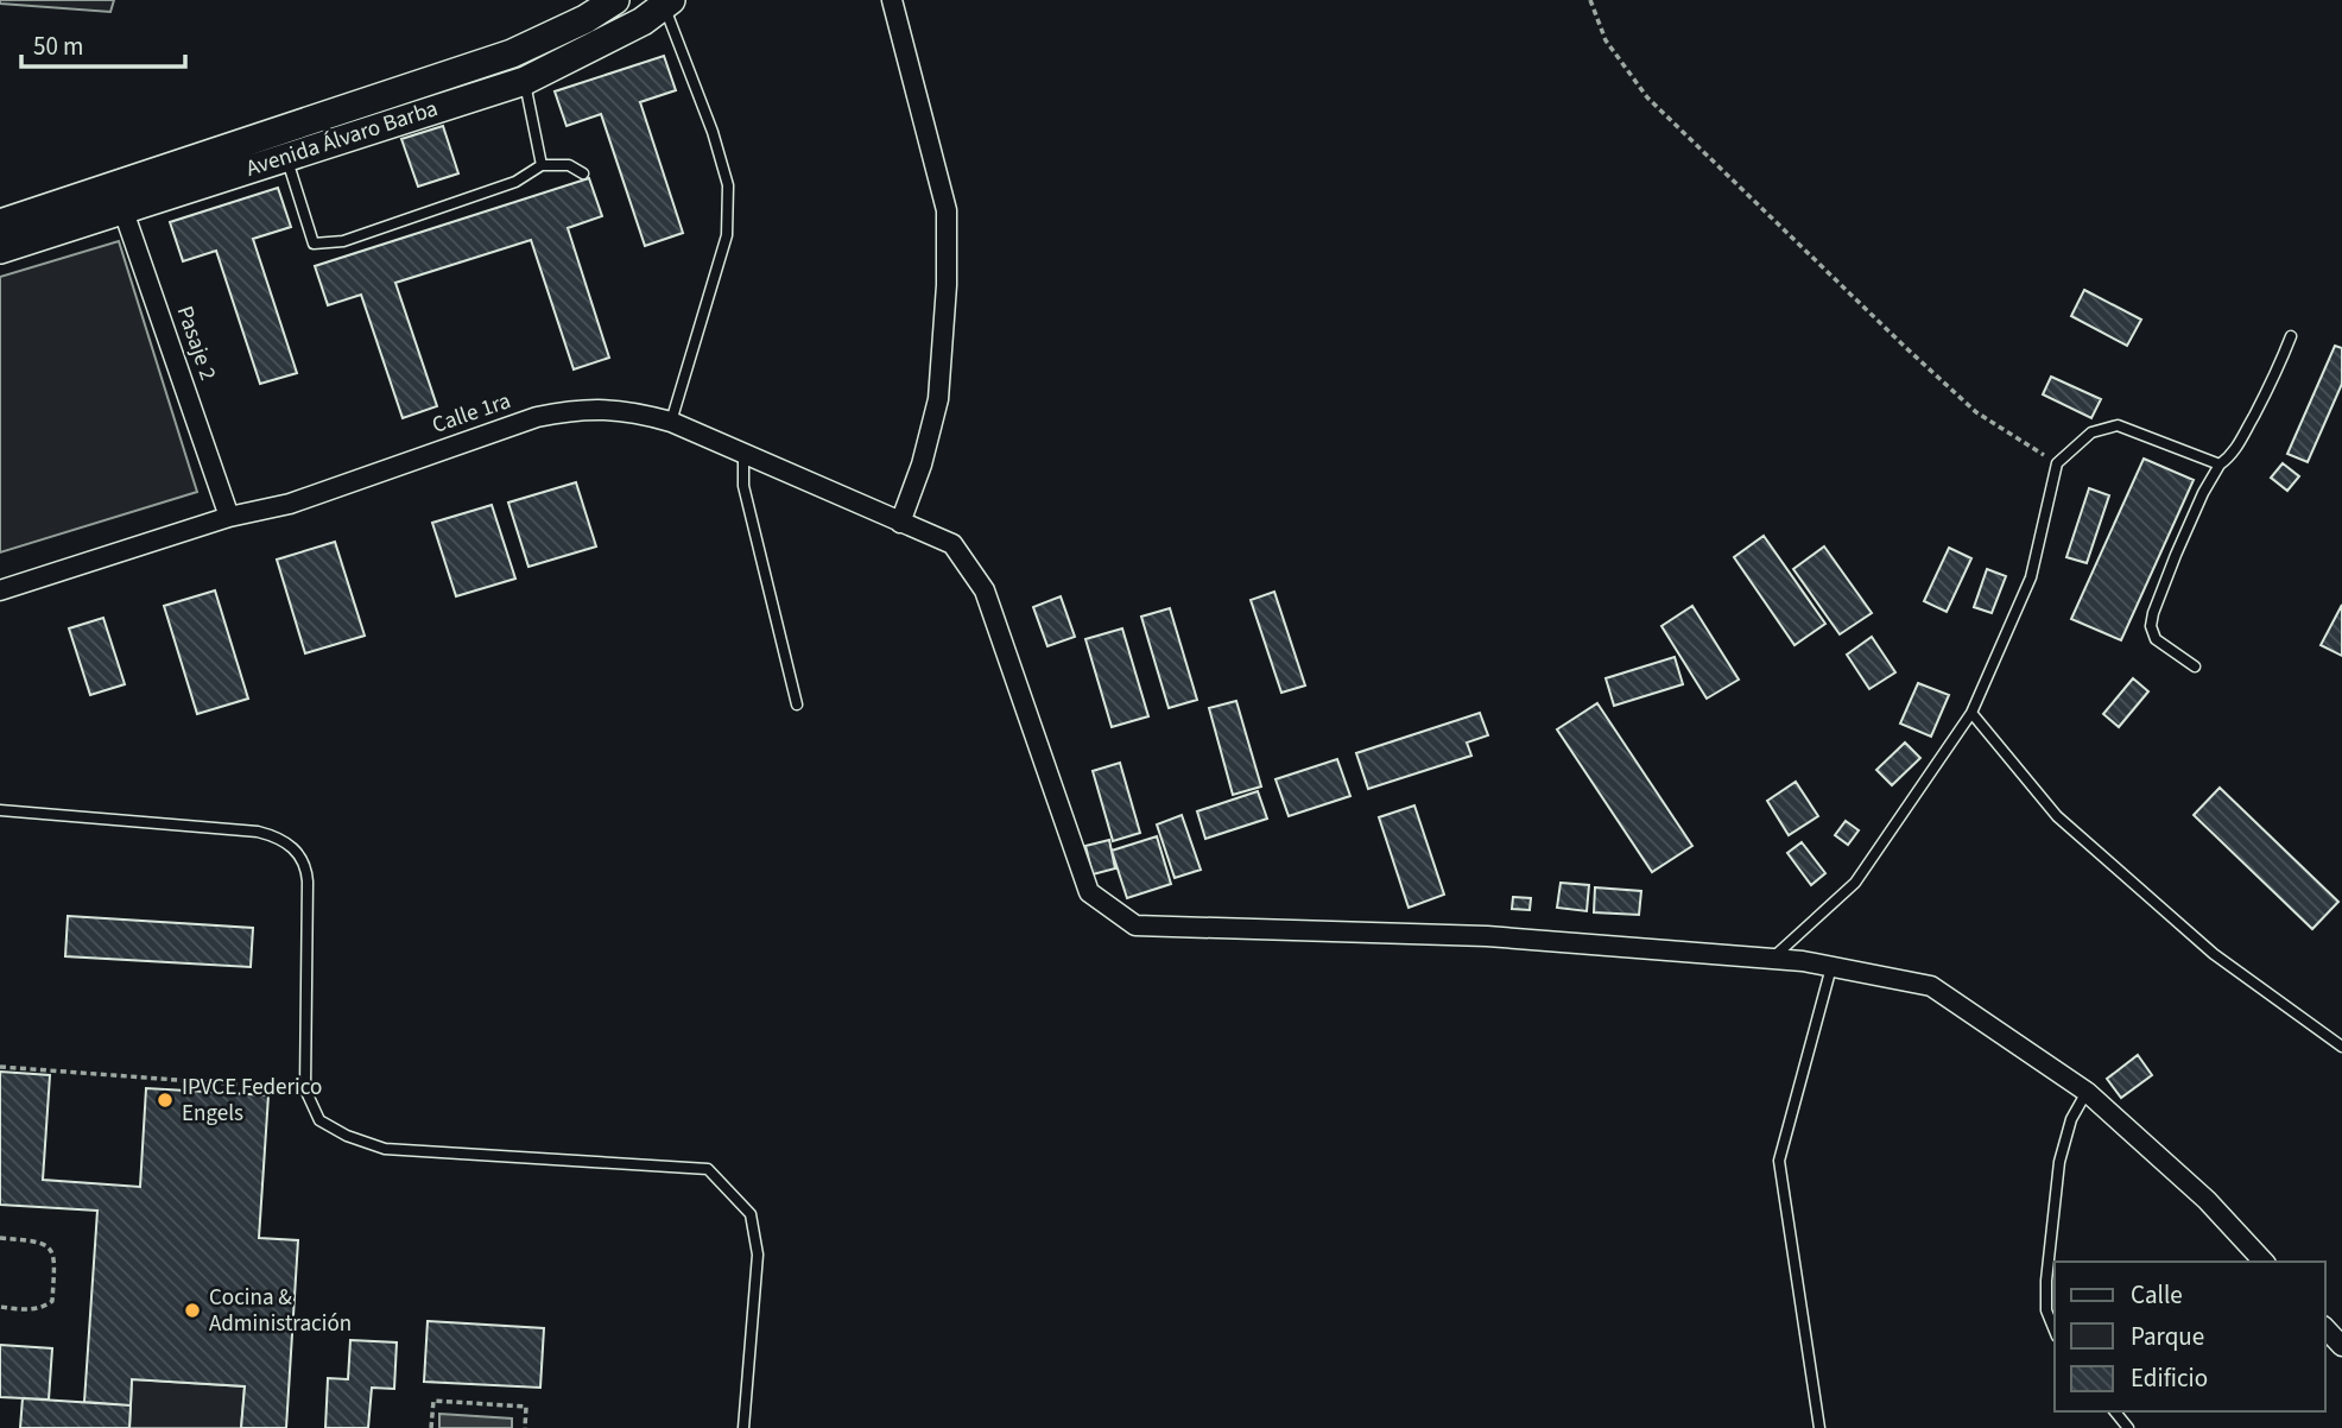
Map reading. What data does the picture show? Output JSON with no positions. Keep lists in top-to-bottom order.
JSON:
{
  "streets": {
    "main road": ["Avenida Álvaro Barba"],
    "street": ["Pasaje 2", "Calle 1ra"]
  },
  "crossings": [
    ["Avenida Álvaro Barba", "Pasaje 2"],
    ["Pasaje 2", "Calle 1ra"]
  ],
  "places": ["IPVCE Federico Engels", "Cocina & Administración"],
  "legend": ["Calle", "Parque", "Edificio"],
  "scale_bar": "50 m"
}
